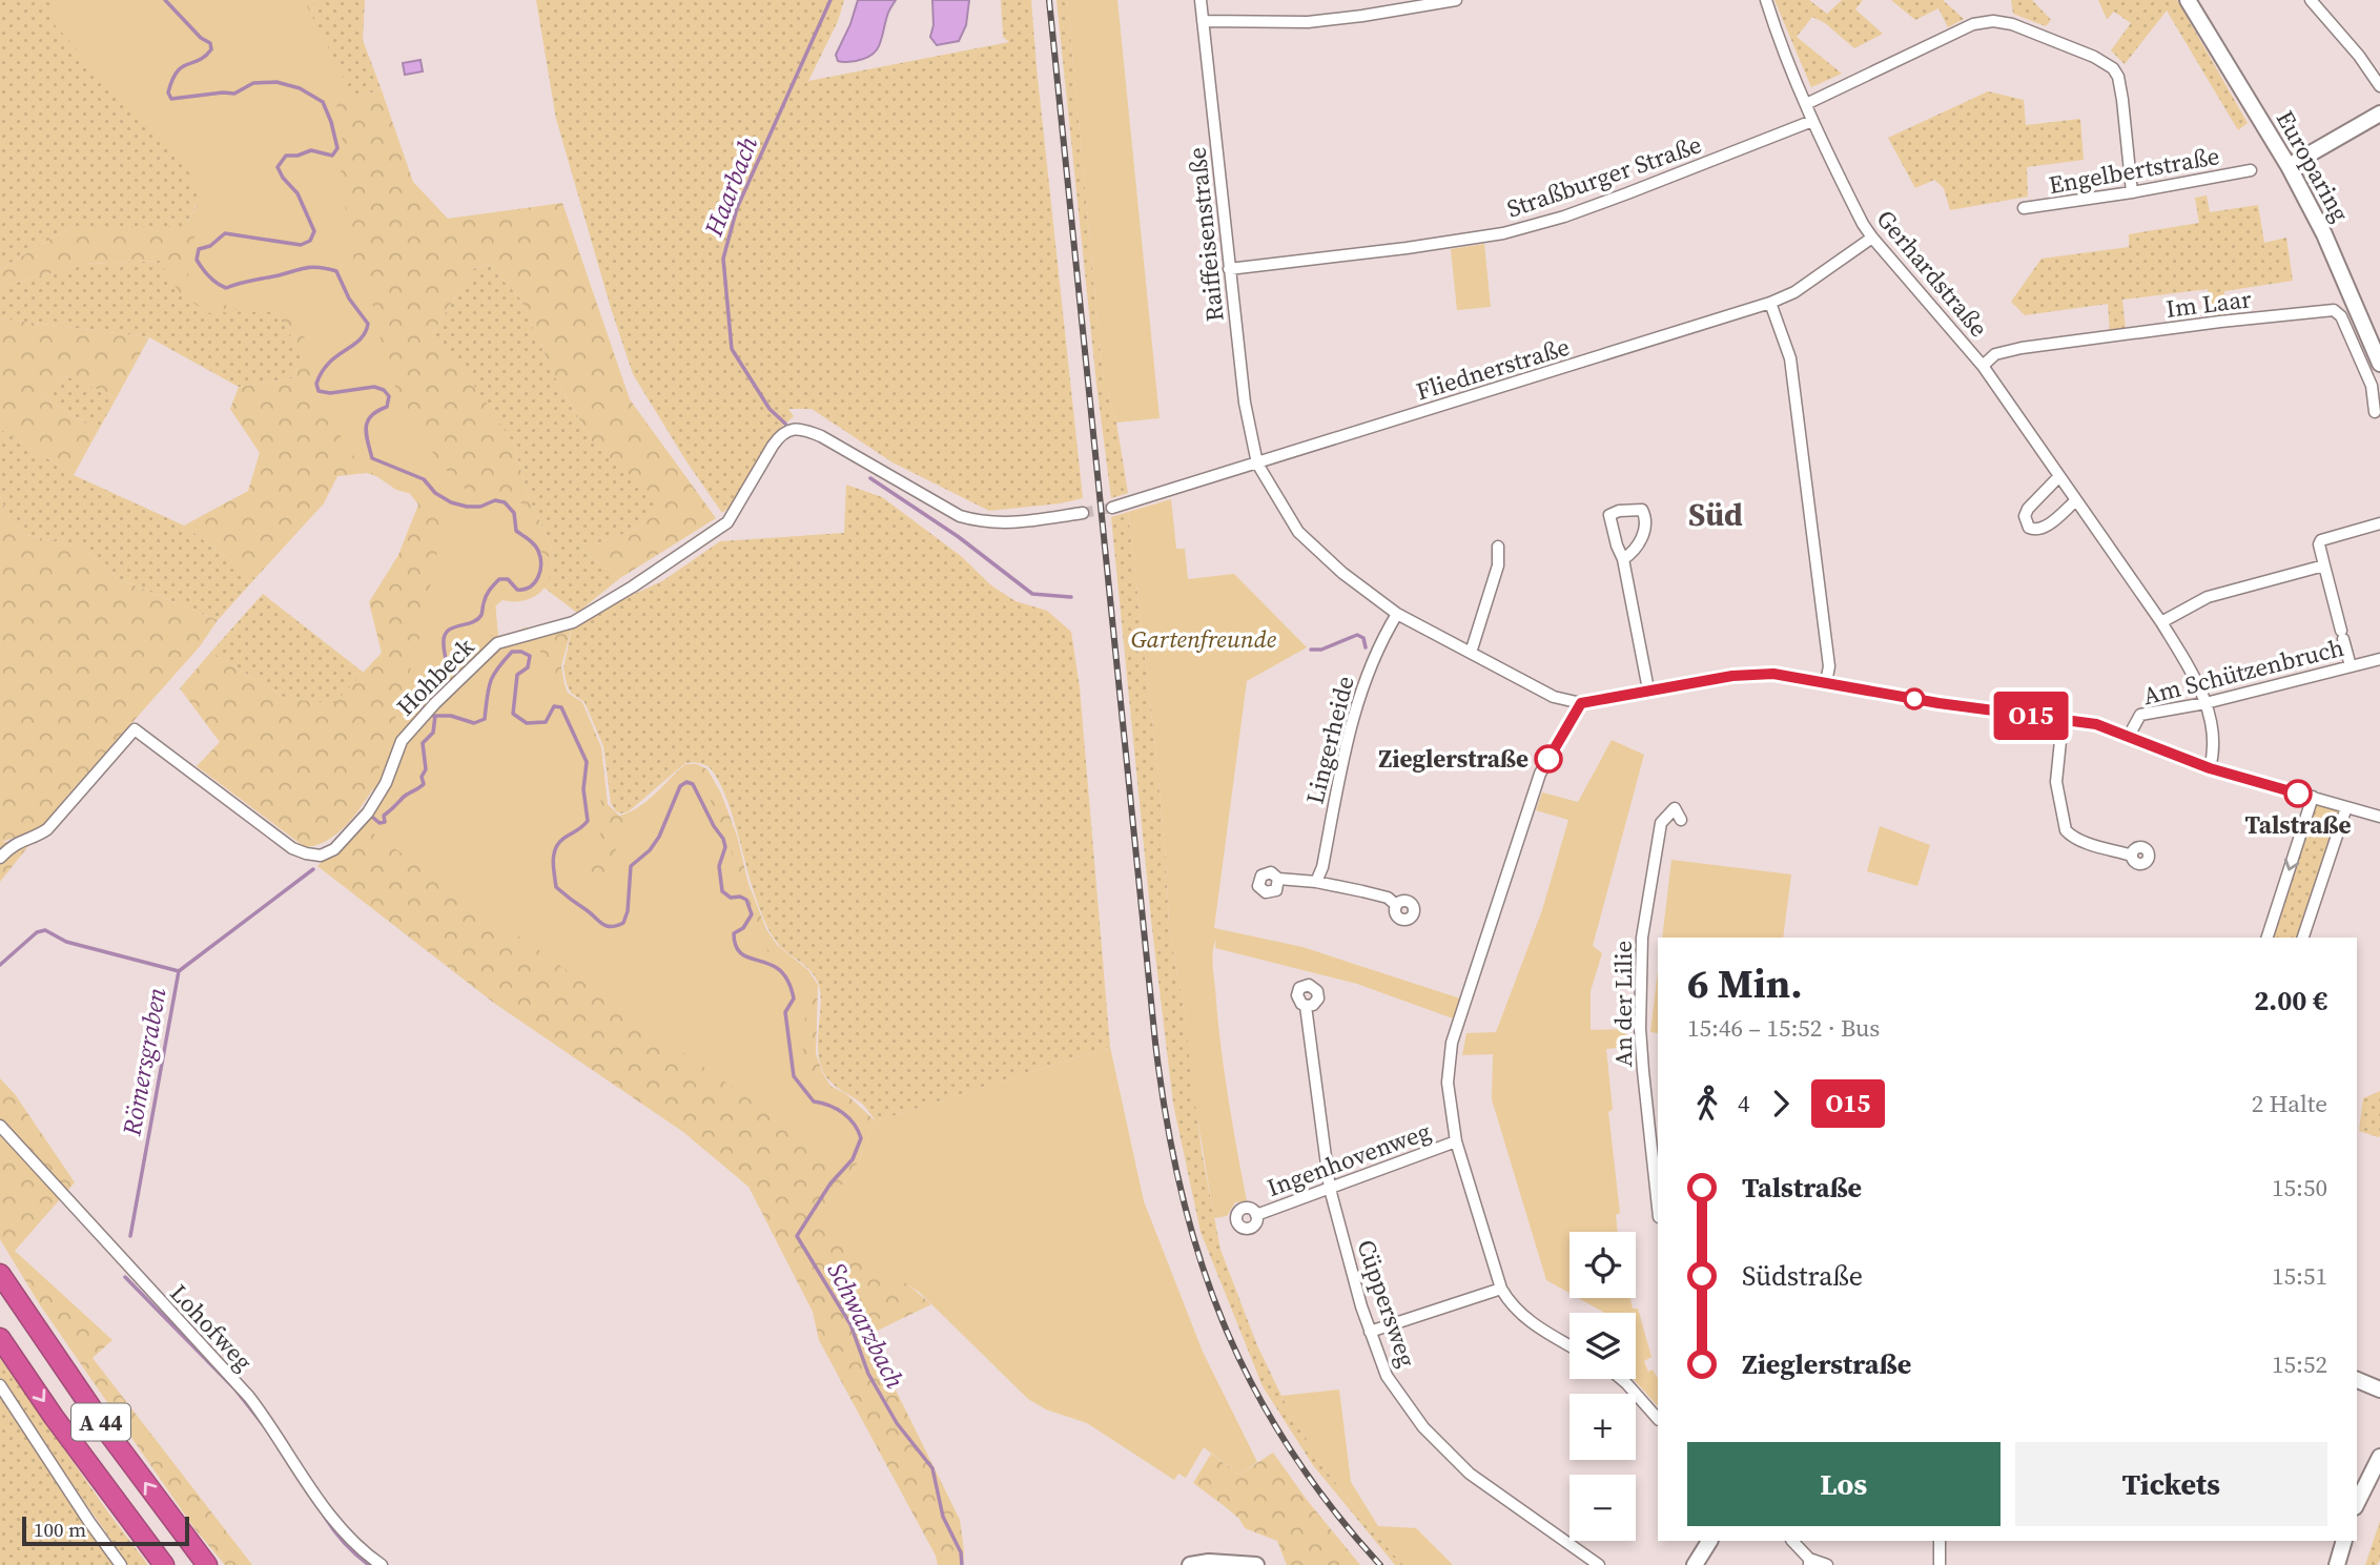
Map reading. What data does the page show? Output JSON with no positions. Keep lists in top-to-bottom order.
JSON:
{
  "streets": {
    "highway": ["A 44"],
    "main road": ["Europaring"],
    "street": [
      "Engelbertstraße",
      "Straßburger Straße",
      "Raiffeisenstraße",
      "Gerhardstraße",
      "Im Laar",
      "Fliednerstraße",
      "Am Schützenbruch",
      "Hohbeck",
      "Lingerheide",
      "An der Lilie",
      "Ingenhovenweg",
      "Cüppersweg",
      "Lohofweg"
    ]
  },
  "crossings": [
    ["Straßburger Straße", "Raiffeisenstraße"],
    ["Straßburger Straße", "Gerhardstraße"],
    ["Raiffeisenstraße", "Fliednerstraße"],
    ["Raiffeisenstraße", "Lingerheide"],
    ["Gerhardstraße", "Im Laar"],
    ["Gerhardstraße", "Fliednerstraße"],
    ["Gerhardstraße", "Am Schützenbruch"],
    ["Ingenhovenweg", "Cüppersweg"]
  ],
  "districts": ["Süd"],
  "water": ["Haarbach", "Römersgraben", "Schwarzbach"],
  "parks": ["Gartenfreunde"],
  "places": ["Zieglerstraße", "Talstraße"],
  "lines": ["bus line O15"],
  "scale_bar": "100 m",
  "page": {
    "on_map": "O15",
    "heading": ["6 Min.", "15:46 – 15:52 · Bus", "2.00 €"],
    "legs": ["4", "O15", "2 Halte"],
    "list": [
      {
        "name": "Talstraße",
        "value": "15:50"
      },
      {
        "name": "Südstraße",
        "value": "15:51"
      },
      {
        "name": "Zieglerstraße",
        "value": "15:52"
      }
    ],
    "map_buttons": ["+", "−"],
    "buttons": ["Los", "Tickets"],
    "scale": "100 m"
  }
}
